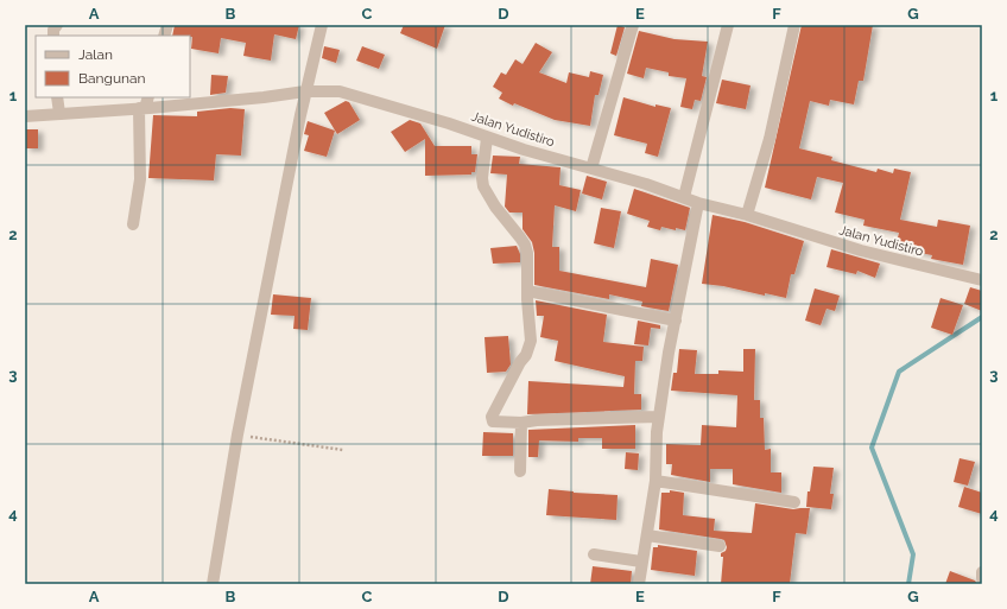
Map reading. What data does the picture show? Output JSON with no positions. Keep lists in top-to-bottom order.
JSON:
{
  "streets": {
    "street": ["Jalan Yudistiro"]
  },
  "legend": ["Jalan", "Bangunan"],
  "grid": {
    "columns": [
      "A",
      "B",
      "C",
      "D",
      "E",
      "F",
      "G"
    ],
    "rows": [
      "1",
      "2",
      "3",
      "4"
    ]
  }
}
